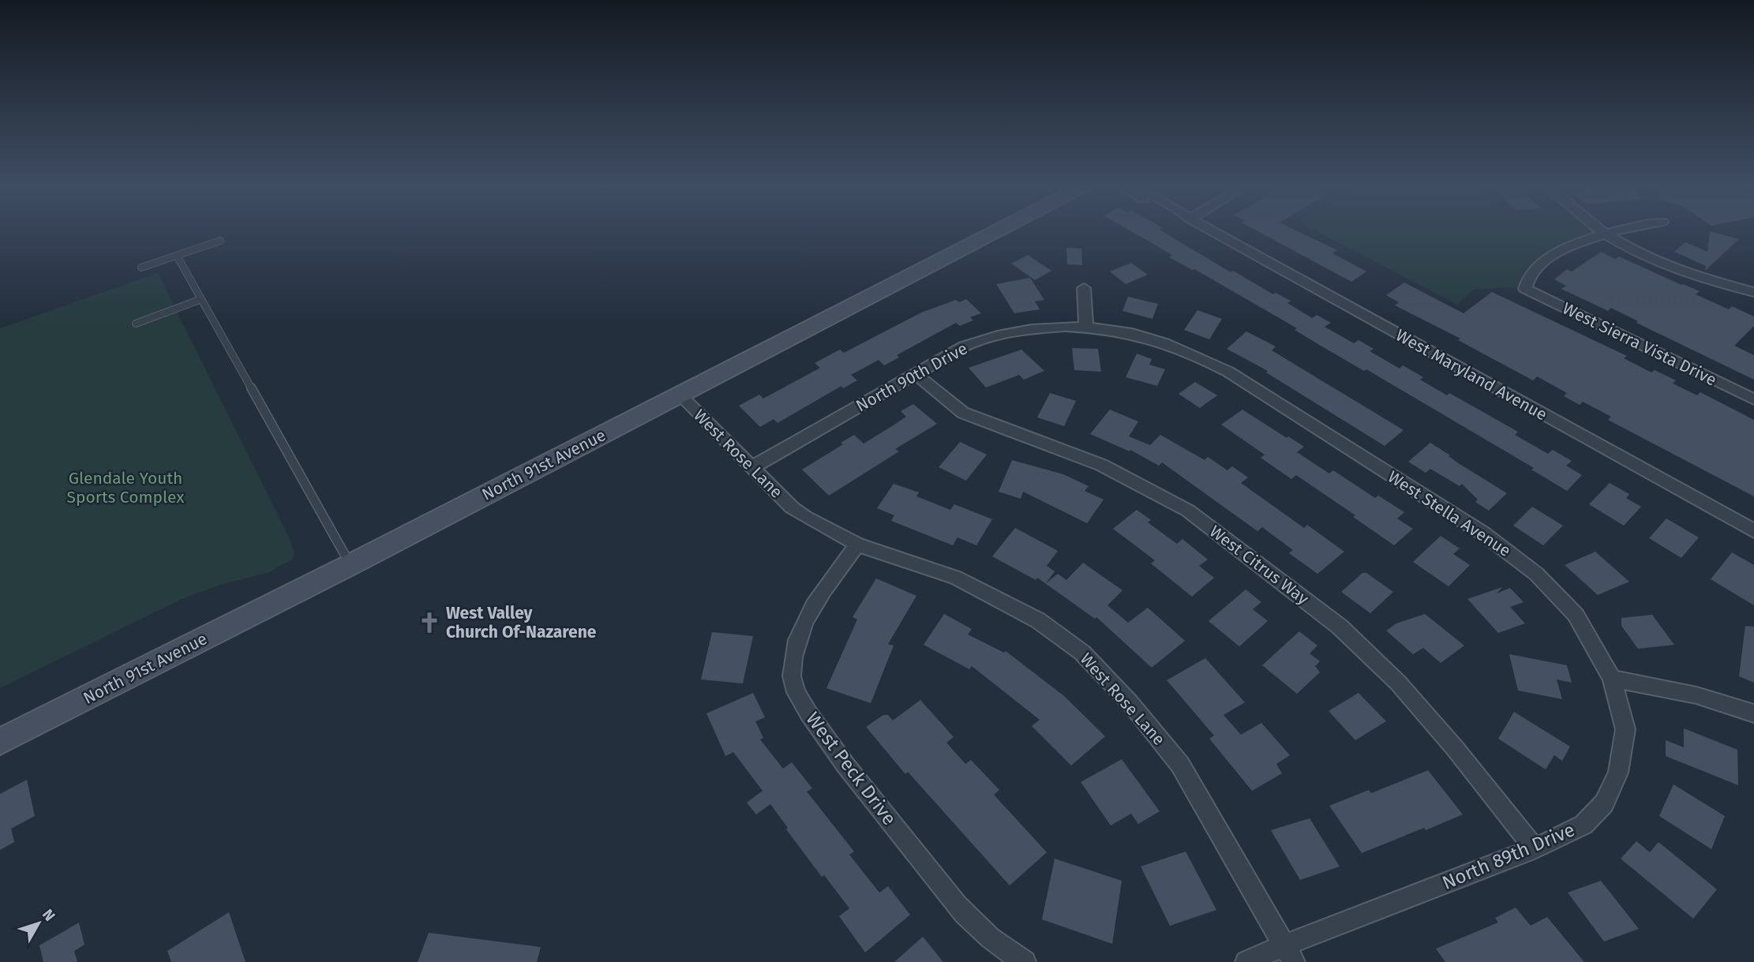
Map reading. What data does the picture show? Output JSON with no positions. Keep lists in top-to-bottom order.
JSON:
{
  "streets": {
    "main road": ["North 91st Avenue"],
    "street": [
      "West Sierra Vista Drive",
      "West Maryland Avenue",
      "North 90th Drive",
      "West Rose Lane",
      "West Stella Avenue",
      "West Citrus Way",
      "West Peck Drive",
      "North 89th Drive"
    ]
  },
  "crossings": [
    ["North 90th Drive", "West Rose Lane"],
    ["North 90th Drive", "West Stella Avenue"],
    ["North 90th Drive", "West Citrus Way"],
    ["West Rose Lane", "North 91st Avenue"],
    ["West Rose Lane", "West Peck Drive"],
    ["West Rose Lane", "North 89th Drive"],
    ["West Stella Avenue", "North 89th Drive"],
    ["West Citrus Way", "North 89th Drive"]
  ],
  "parks": ["Glendale Youth Sports Complex"],
  "places": {
    "church": ["West Valley Church Of-Nazarene"]
  },
  "north": "top right"
}
